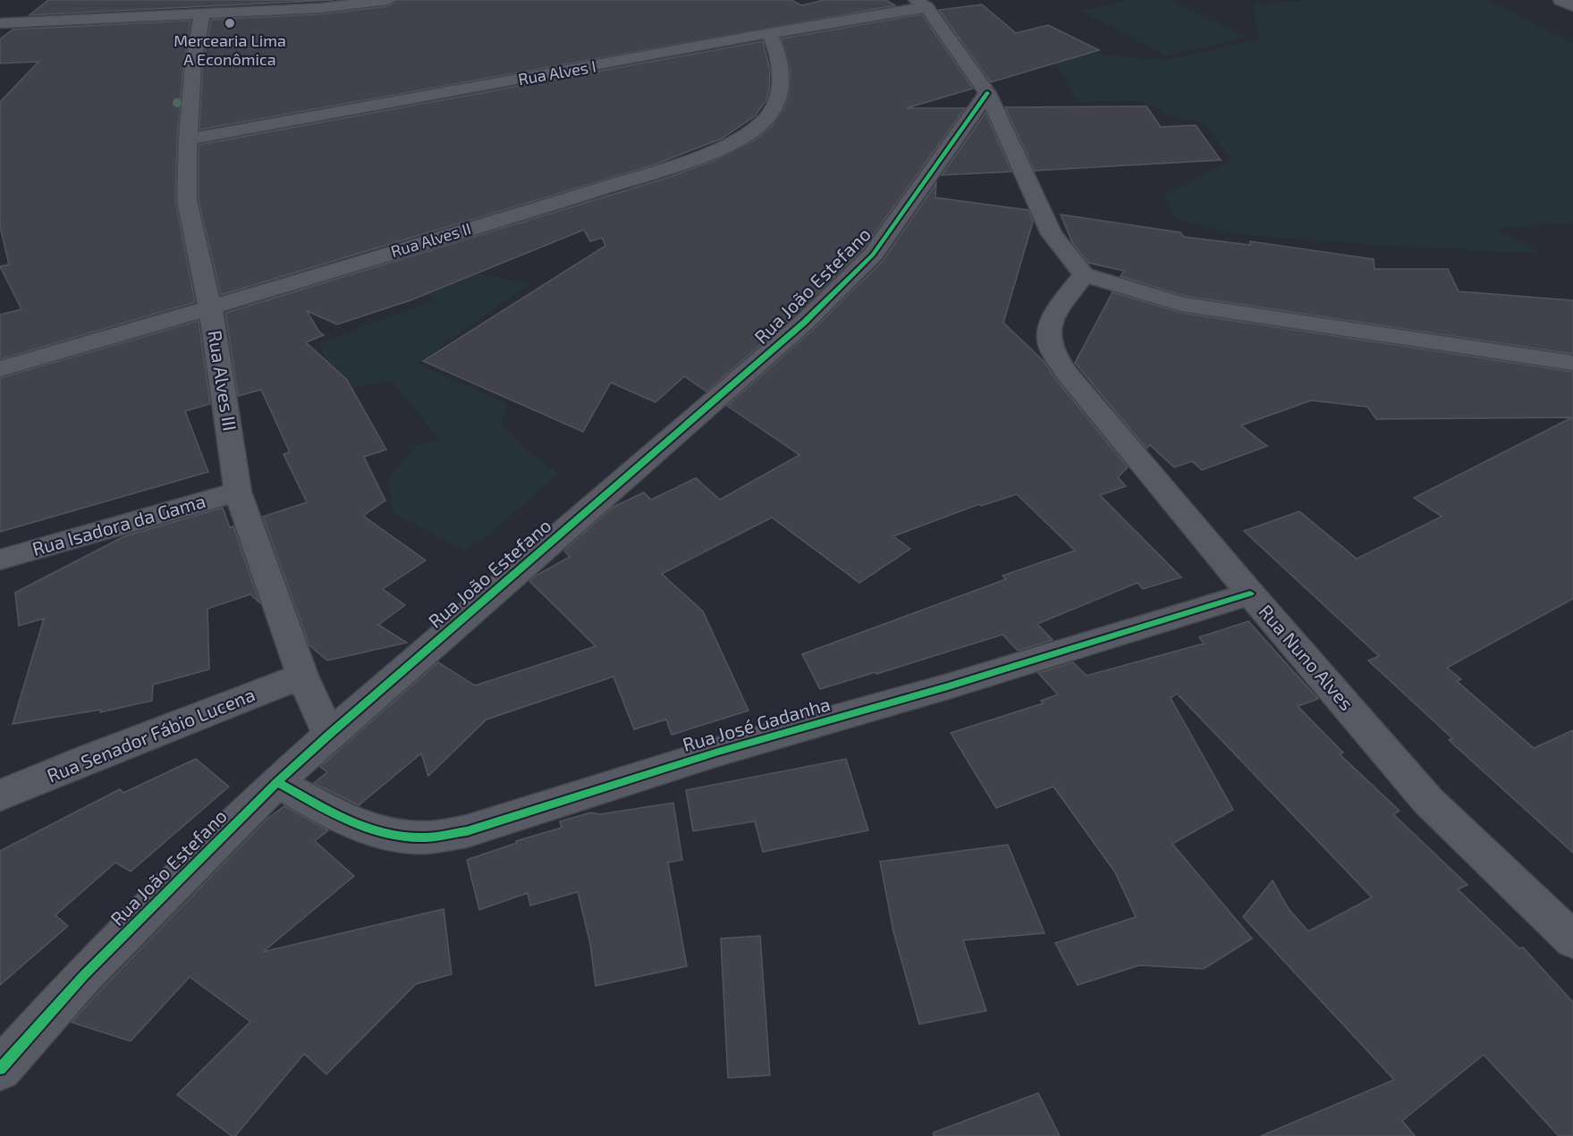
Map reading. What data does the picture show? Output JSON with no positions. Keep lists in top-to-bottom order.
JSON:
{
  "streets": {
    "street": [
      "Rua Alves I",
      "Rua Alves II",
      "Rua João Estefano",
      "Rua Alves III",
      "Rua Isadora da Gama",
      "Rua Nuno Alves",
      "Rua José Gadanha",
      "Rua Senador Fábio Lucena"
    ]
  },
  "crossings": [
    ["Rua Alves I", "Rua Alves II"],
    ["Rua Alves I", "Rua Alves III"],
    ["Rua Alves II", "Rua Alves III"],
    ["Rua João Estefano", "Rua Alves III"],
    ["Rua João Estefano", "Rua José Gadanha"],
    ["Rua Alves III", "Rua Isadora da Gama"],
    ["Rua Alves III", "Rua Senador Fábio Lucena"],
    ["Rua Nuno Alves", "Rua José Gadanha"]
  ],
  "places": ["Mercearia Lima A Econômica"]
}
